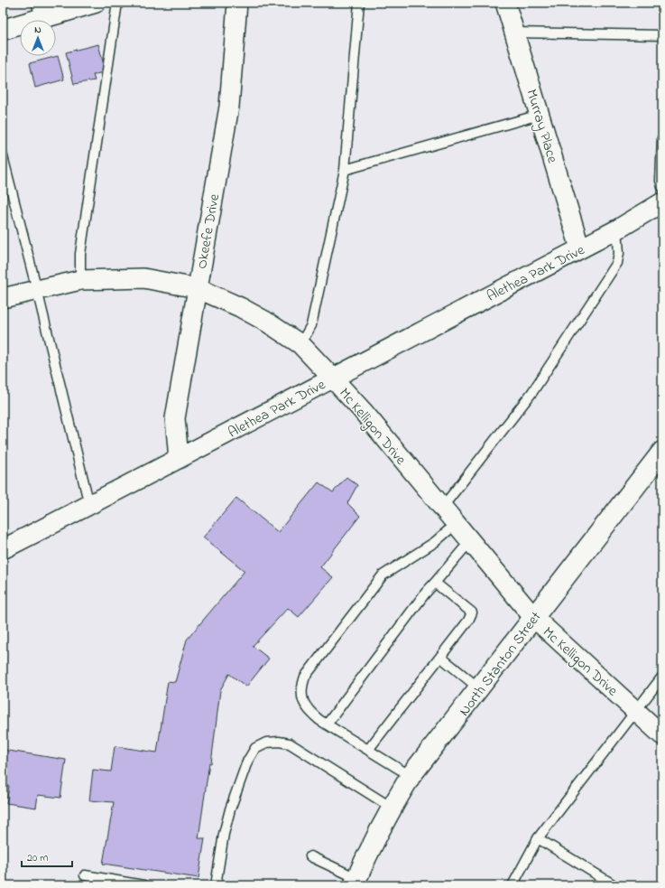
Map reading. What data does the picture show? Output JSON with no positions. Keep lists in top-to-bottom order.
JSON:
{
  "streets": {
    "street": [
      "Murray Place",
      "Okeefe Drive",
      "Alethea Park Drive",
      "Mc Kelligon Drive",
      "North Stanton Street"
    ]
  },
  "crossings": [
    ["Murray Place", "Alethea Park Drive"],
    ["Okeefe Drive", "Alethea Park Drive"],
    ["Okeefe Drive", "Mc Kelligon Drive"],
    ["Alethea Park Drive", "Mc Kelligon Drive"],
    ["Mc Kelligon Drive", "North Stanton Street"]
  ],
  "scale_bar": "20 m",
  "north": "top"
}
